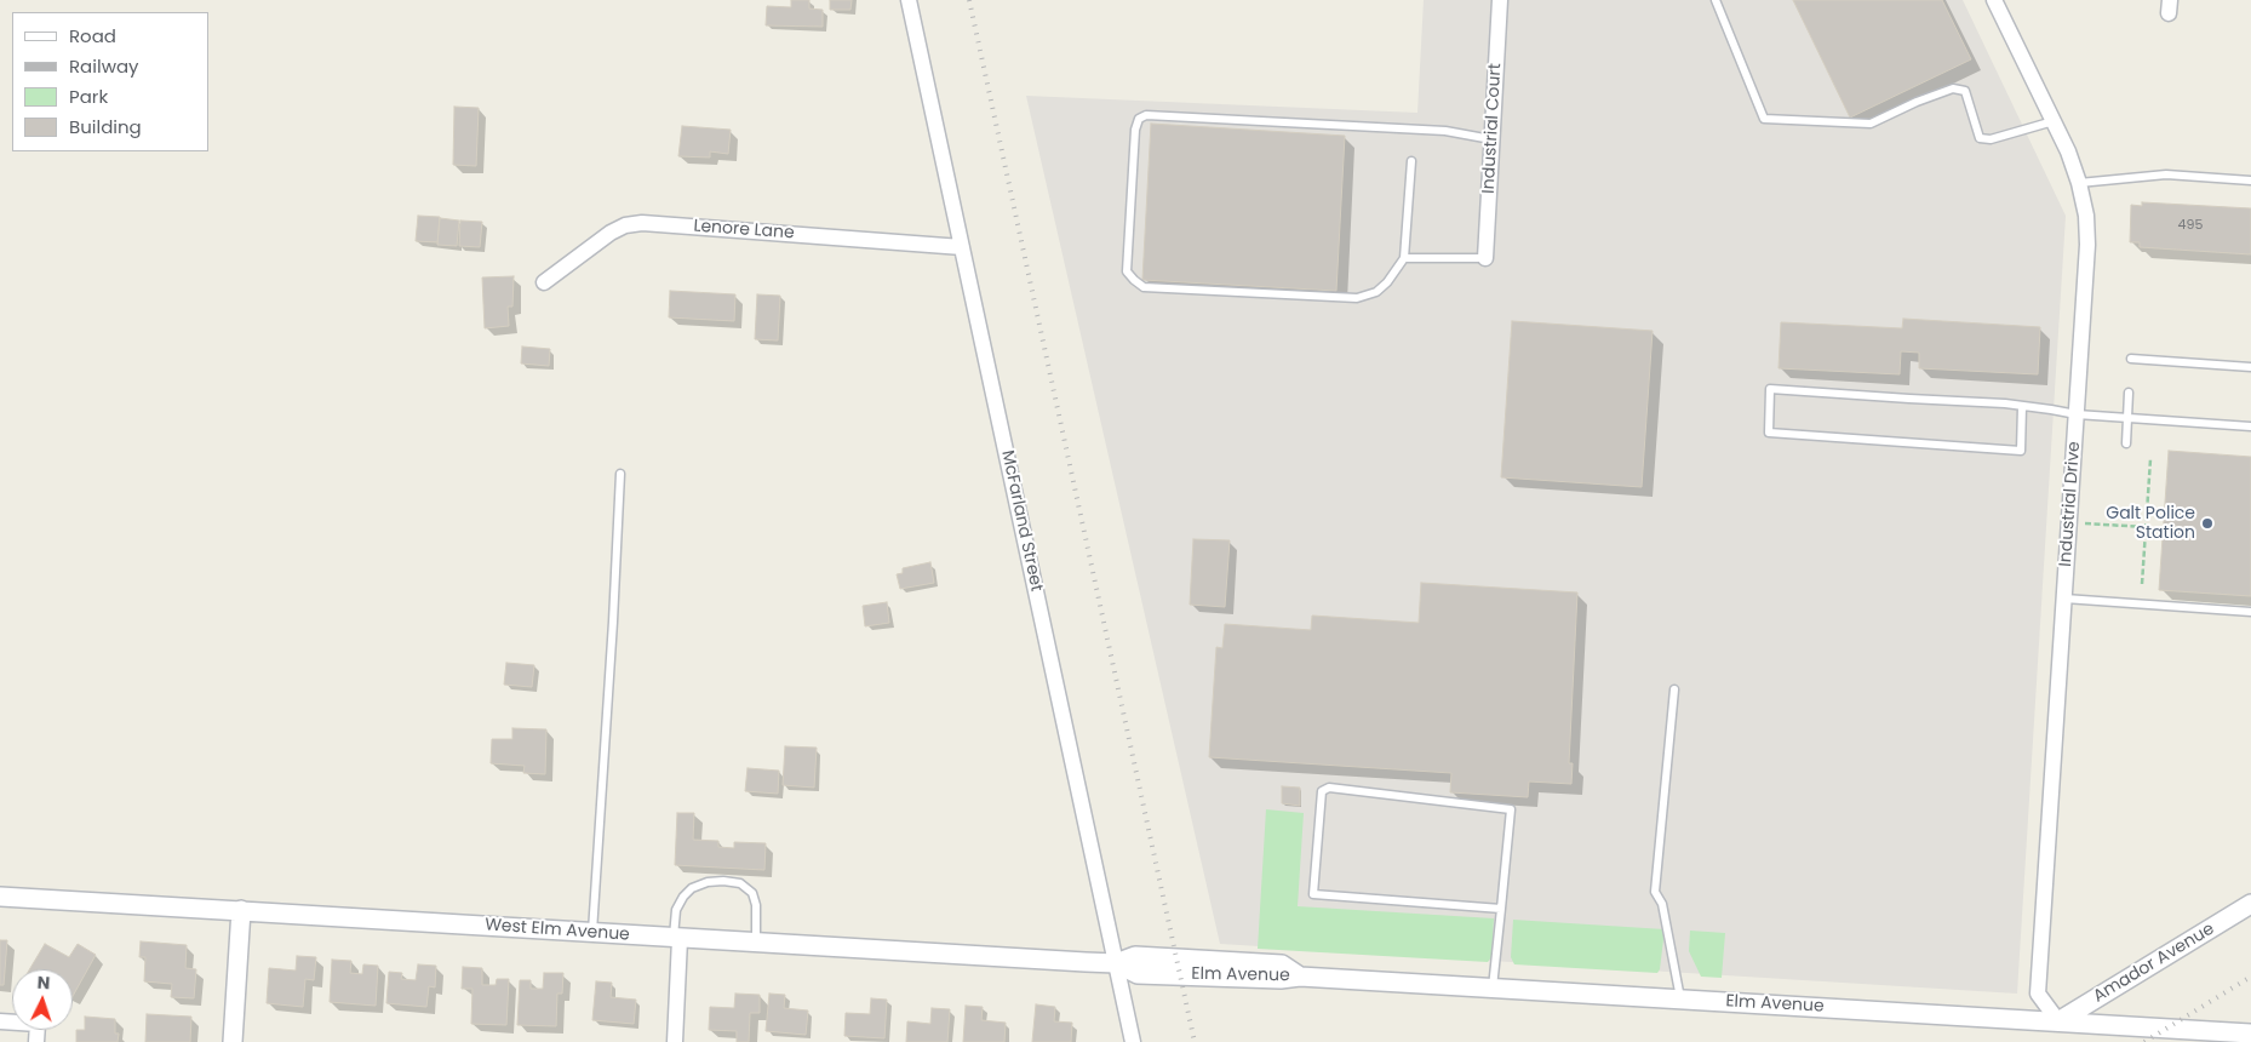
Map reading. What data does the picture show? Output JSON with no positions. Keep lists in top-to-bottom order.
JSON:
{
  "streets": {
    "street": [
      "Industrial Court",
      "Lenore Lane",
      "Industrial Drive",
      "McFarland Street",
      "West Elm Avenue",
      "Amador Avenue",
      "Elm Avenue"
    ]
  },
  "crossings": [
    ["Lenore Lane", "McFarland Street"],
    ["Industrial Drive", "Amador Avenue"],
    ["Industrial Drive", "Elm Avenue"],
    ["McFarland Street", "West Elm Avenue"],
    ["West Elm Avenue", "Elm Avenue"],
    ["Amador Avenue", "Elm Avenue"]
  ],
  "places": ["Galt Police Station"],
  "house_numbers": ["495"],
  "legend": [
    "Road",
    "Railway",
    "Park",
    "Building"
  ],
  "north": "top"
}
